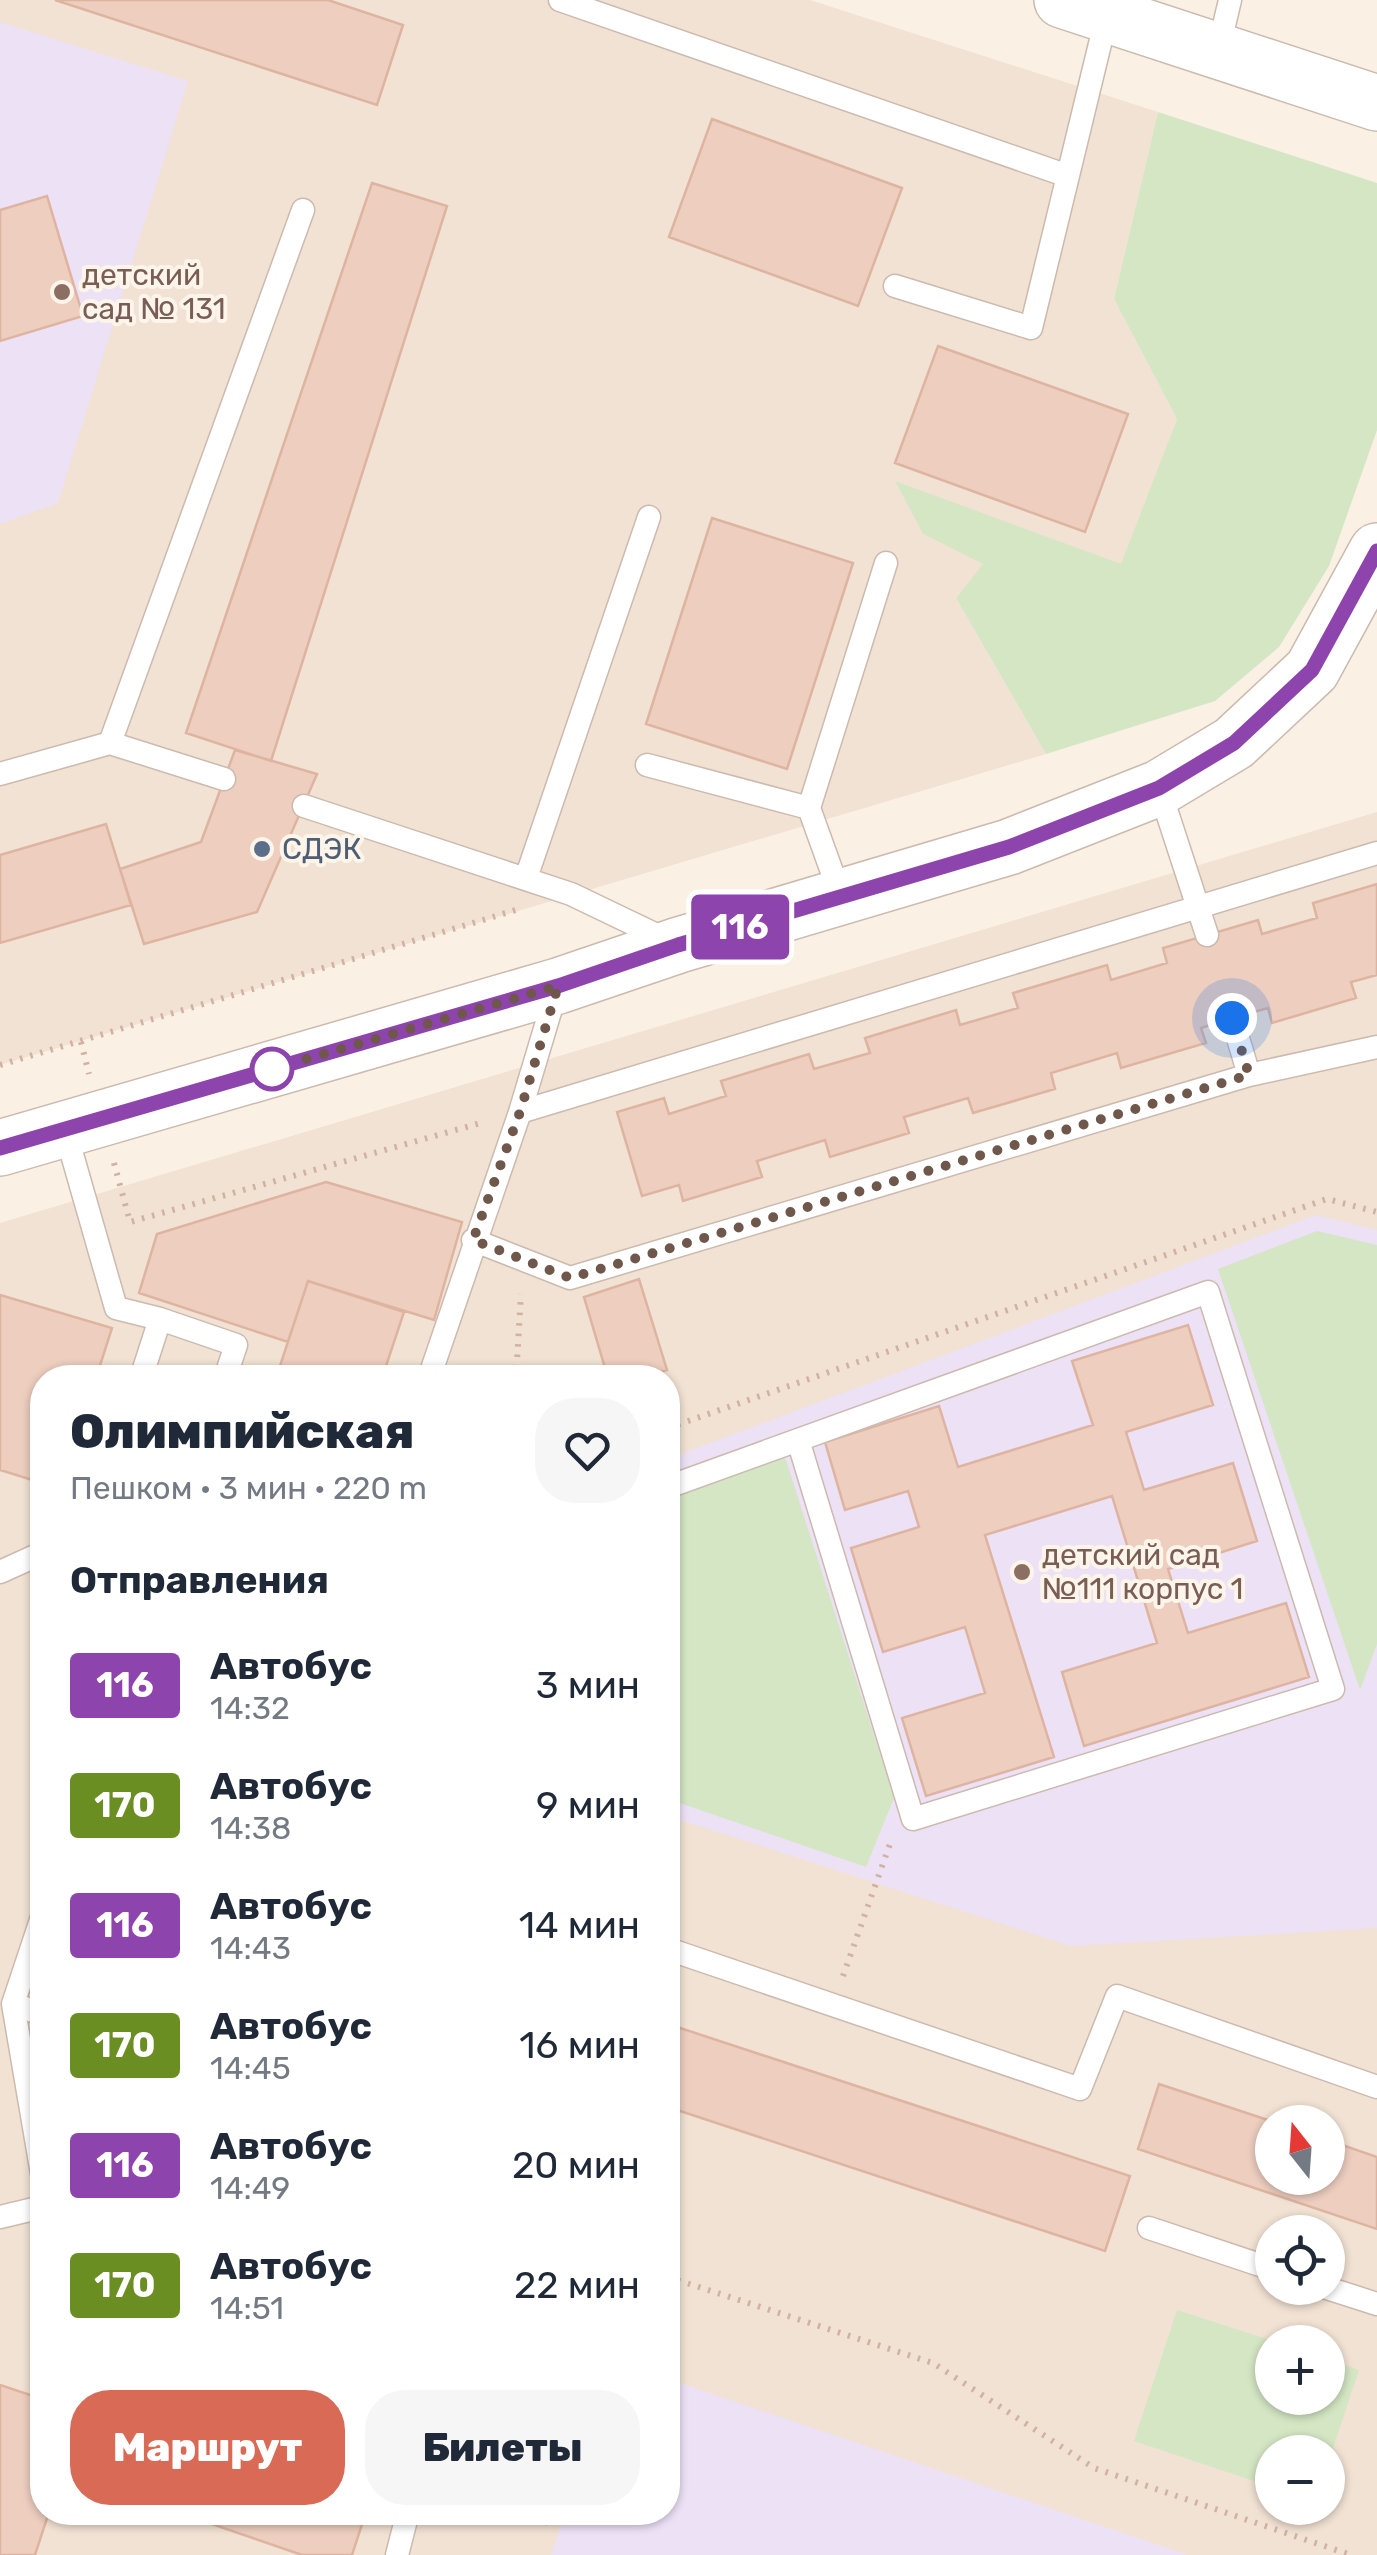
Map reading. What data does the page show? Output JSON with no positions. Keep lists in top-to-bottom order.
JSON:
{
  "places": ["детский сад № 131", "СДЭК", "детский сад №111 корпус 1"],
  "lines": ["bus line 116"],
  "north": "top",
  "page": {
    "on_map": "116",
    "heading": [
      ["Олимпийская", "Пешком · 3 мин · 220 m"],
      "Отправления"
    ],
    "list": [
      {
        "mark": "116",
        "name": "Автобус",
        "note": "14:32",
        "value": "3 мин"
      },
      {
        "mark": "170",
        "name": "Автобус",
        "note": "14:38",
        "value": "9 мин"
      },
      {
        "mark": "116",
        "name": "Автобус",
        "note": "14:43",
        "value": "14 мин"
      },
      {
        "mark": "170",
        "name": "Автобус",
        "note": "14:45",
        "value": "16 мин"
      },
      {
        "mark": "116",
        "name": "Автобус",
        "note": "14:49",
        "value": "20 мин"
      },
      {
        "mark": "170",
        "name": "Автобус",
        "note": "14:51",
        "value": "22 мин"
      }
    ],
    "map_buttons": ["+", "−"],
    "buttons": ["Маршрут", "Билеты"]
  }
}
